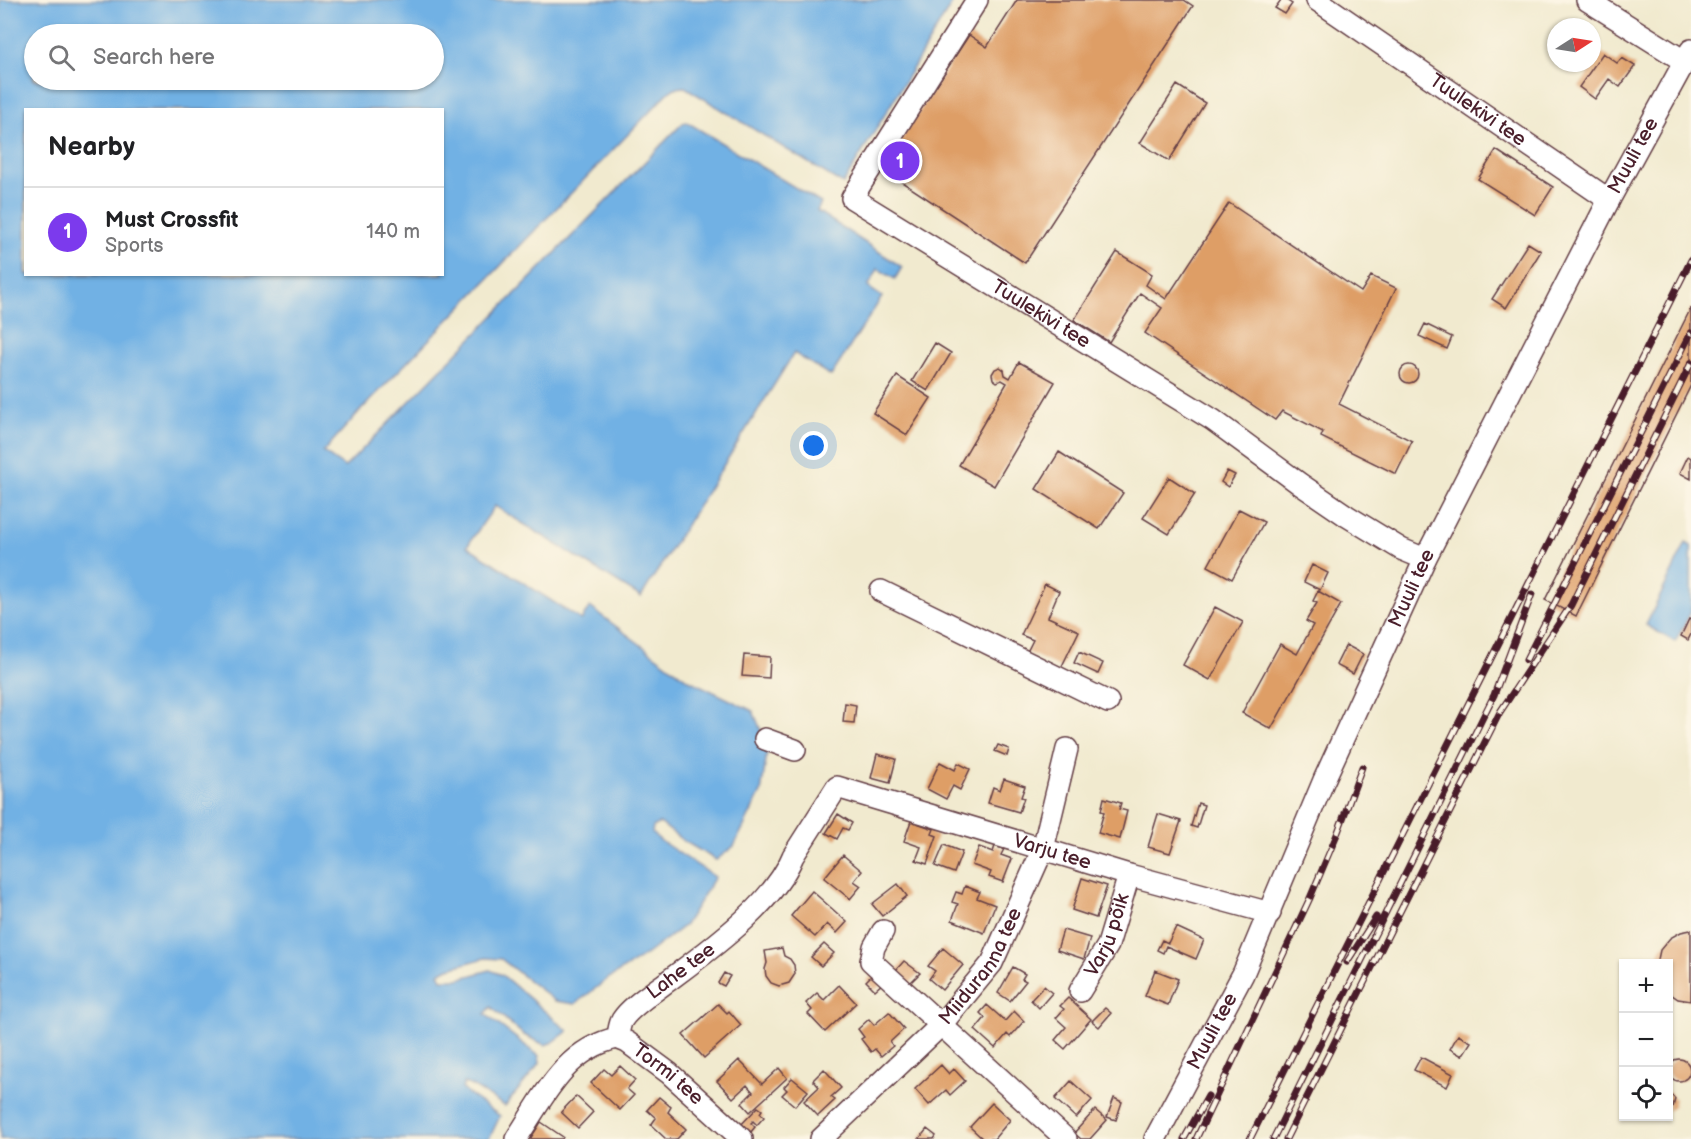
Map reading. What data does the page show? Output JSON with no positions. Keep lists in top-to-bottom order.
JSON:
{
  "streets": {
    "street": [
      "Tuulekivi tee",
      "Muuli tee",
      "Varju tee",
      "Varju põik",
      "Miiduranna tee",
      "Lahe tee",
      "Tormi tee"
    ]
  },
  "crossings": [
    ["Tuulekivi tee", "Muuli tee"],
    ["Muuli tee", "Varju tee"],
    ["Varju tee", "Varju põik"],
    ["Varju tee", "Miiduranna tee"],
    ["Varju tee", "Lahe tee"],
    ["Lahe tee", "Tormi tee"]
  ],
  "north": "right",
  "page": {
    "search": "Search here",
    "heading": "Nearby",
    "pins": "1",
    "list": [
      {
        "mark": "1",
        "name": "Must Crossfit",
        "note": "Sports",
        "value": "140 m"
      }
    ],
    "map_buttons": ["+", "−"]
  }
}
